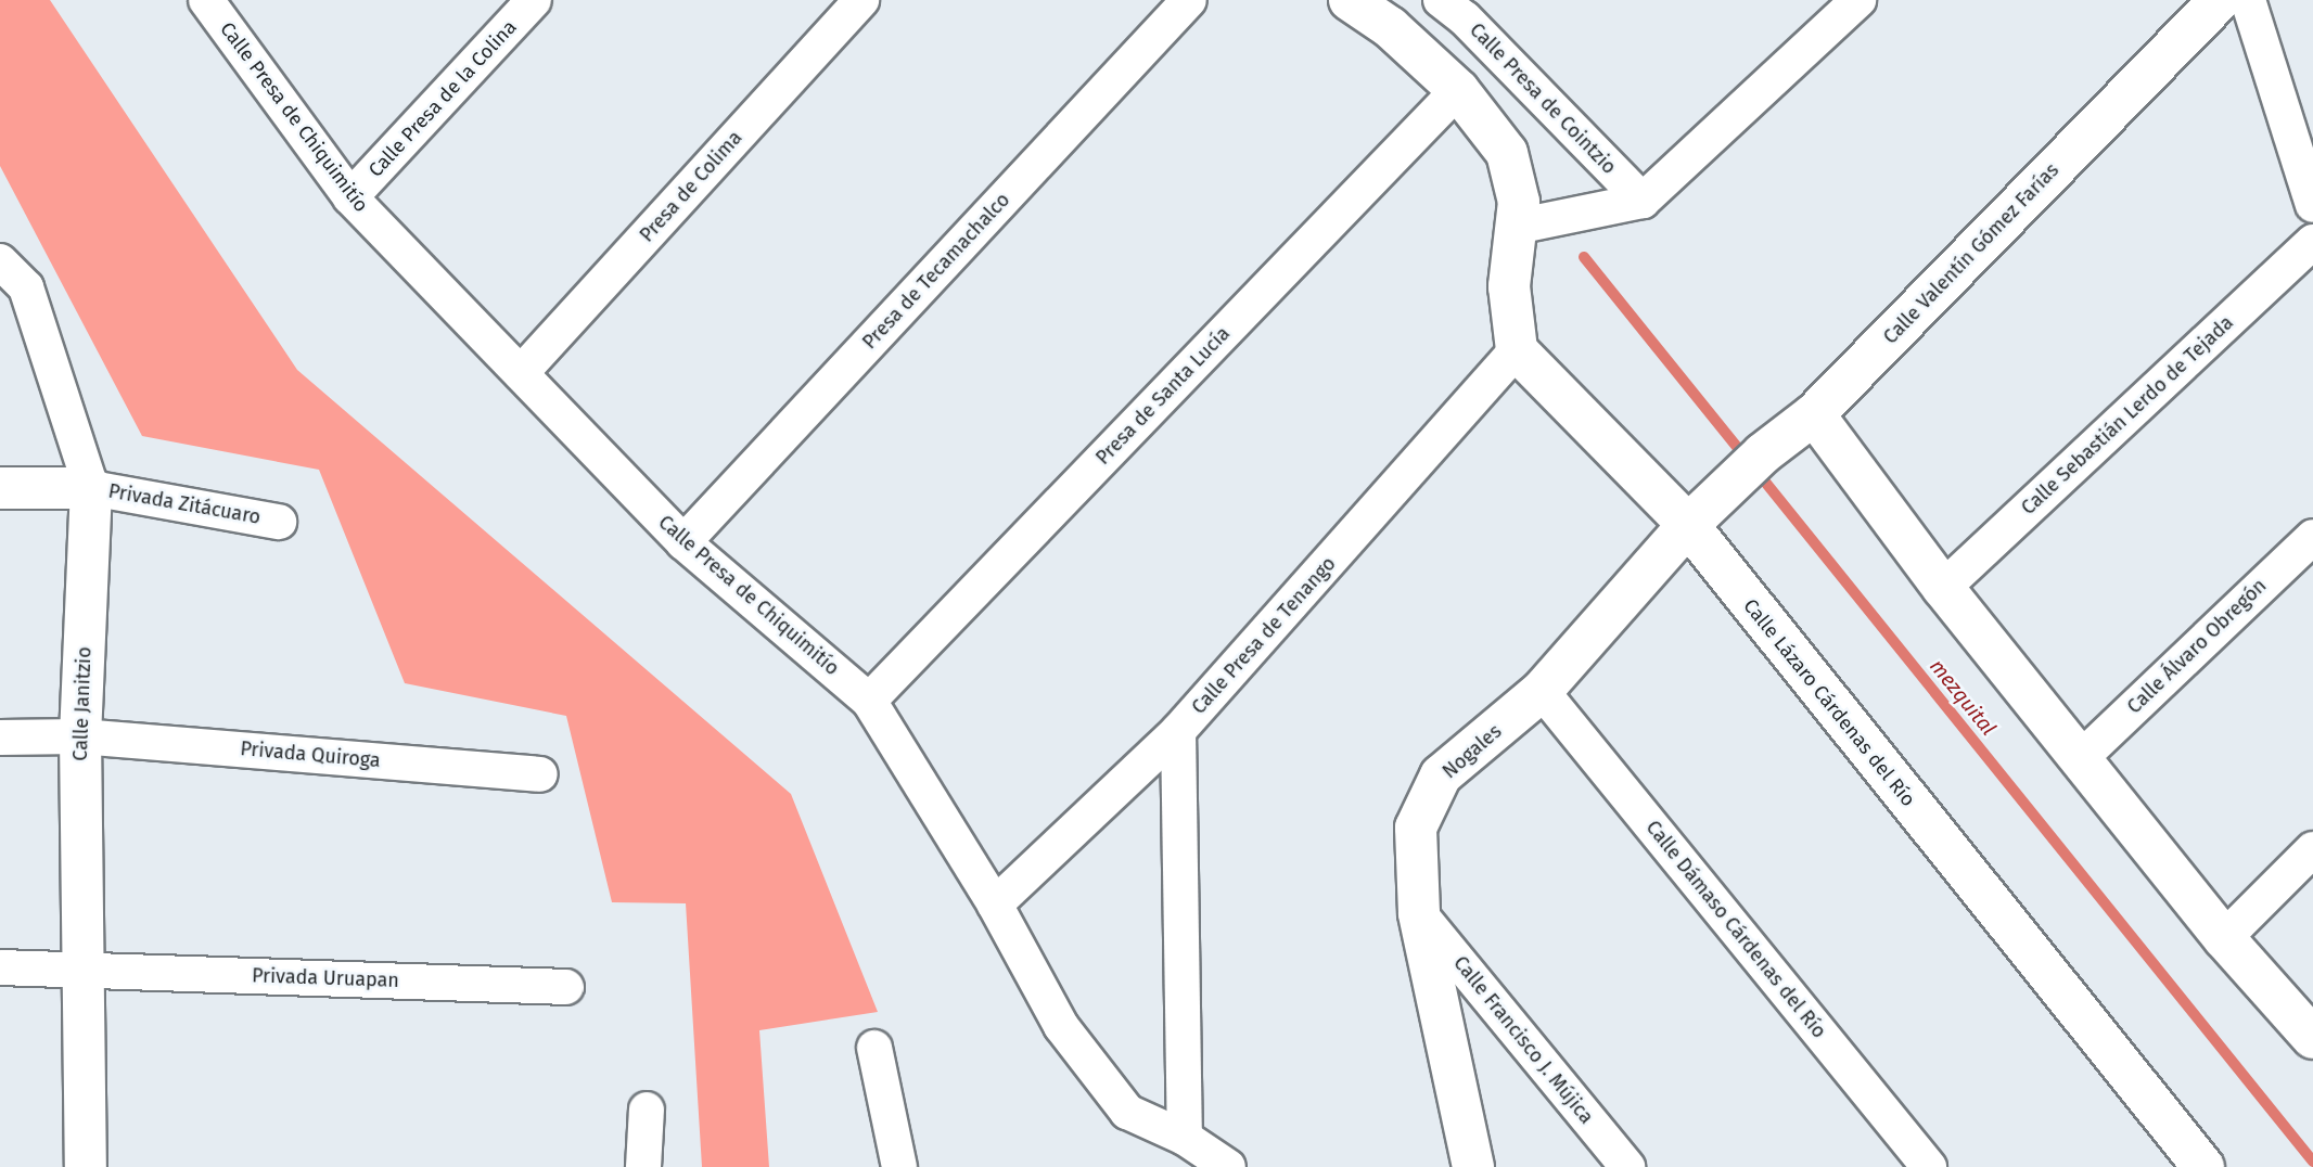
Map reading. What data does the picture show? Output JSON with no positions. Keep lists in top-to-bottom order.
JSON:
{
  "streets": {
    "street": [
      "Calle Presa de la Colina",
      "Calle Presa de Cointzio",
      "Calle Presa de Chiquimitío",
      "Presa de Colima",
      "Calle Valentín Gómez Farías",
      "Presa de Tecamachalco",
      "Presa de Santa Lucía",
      "Calle Sebastián Lerdo de Tejada",
      "Privada Zitácuaro",
      "Calle Presa de Tenango",
      "Calle Álvaro Obregón",
      "Calle Lázaro Cárdenas del Río",
      "Calle Janitzio",
      "Nogales",
      "Privada Quiroga",
      "Calle Dámaso Cárdenas del Río",
      "Privada Uruapan",
      "Calle Francisco J. Mújica"
    ]
  },
  "crossings": [
    ["Calle Presa de la Colina", "Calle Presa de Chiquimitío"],
    ["Calle Presa de Chiquimitío", "Presa de Colima"],
    ["Calle Presa de Chiquimitío", "Presa de Tecamachalco"],
    ["Calle Presa de Chiquimitío", "Presa de Santa Lucía"],
    ["Calle Presa de Chiquimitío", "Calle Presa de Tenango"],
    ["Calle Valentín Gómez Farías", "Calle Lázaro Cárdenas del Río"],
    ["Calle Valentín Gómez Farías", "Nogales"],
    ["Privada Zitácuaro", "Calle Janitzio"],
    ["Calle Presa de Tenango", "Calle Lázaro Cárdenas del Río"],
    ["Calle Lázaro Cárdenas del Río", "Nogales"],
    ["Calle Janitzio", "Privada Quiroga"],
    ["Calle Janitzio", "Privada Uruapan"],
    ["Nogales", "Calle Dámaso Cárdenas del Río"],
    ["Nogales", "Calle Francisco J. Mújica"]
  ],
  "water": ["mezquital"]
}
